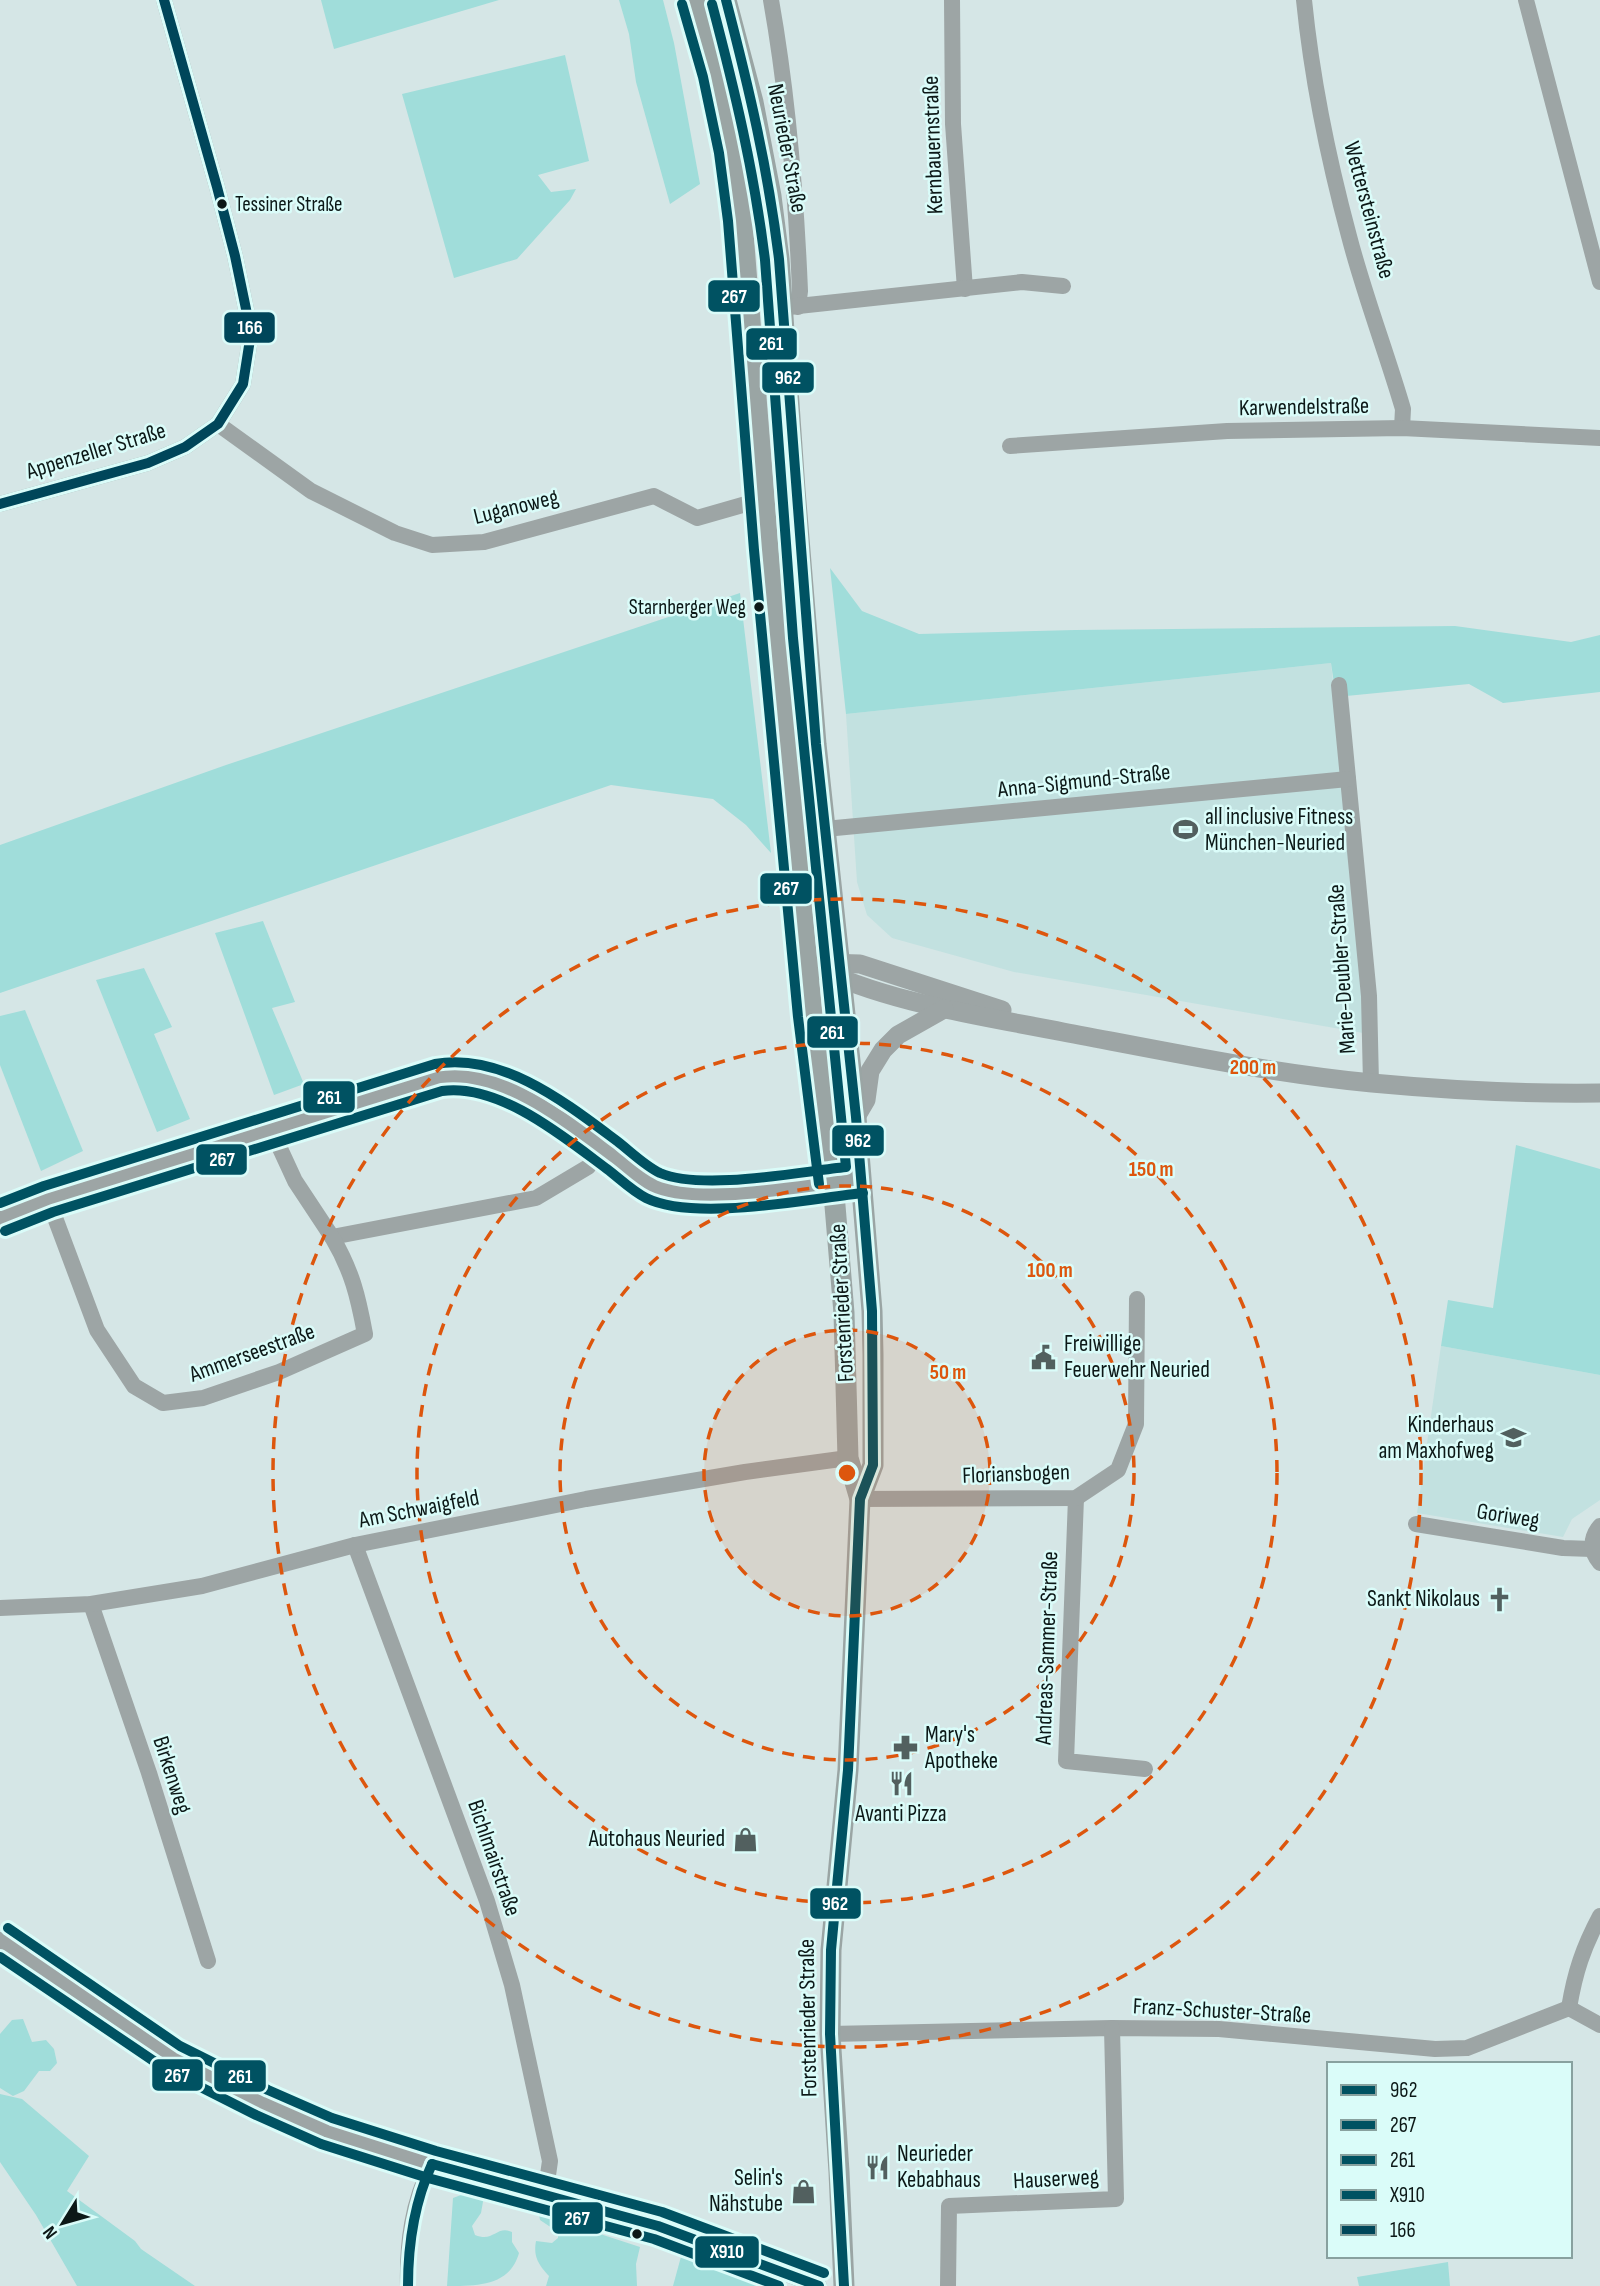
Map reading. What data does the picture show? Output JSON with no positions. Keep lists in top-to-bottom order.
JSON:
{
  "streets": {
    "main road": ["Neurieder Straße", "Forstenrieder Straße"],
    "street": [
      "Kernbauernstraße",
      "Wettersteinstraße",
      "Karwendelstraße",
      "Appenzeller Straße",
      "Luganoweg",
      "Anna-Sigmund-Straße",
      "Marie-Deubler-Straße",
      "Ammerseestraße",
      "Floriansbogen",
      "Am Schwaigfeld",
      "Goriweg",
      "Andreas-Sammer-Straße",
      "Birkenweg",
      "Bichlmairstraße",
      "Franz-Schuster-Straße",
      "Hauserweg"
    ]
  },
  "crossings": [
    ["Neurieder Straße", "Forstenrieder Straße"],
    ["Wettersteinstraße", "Karwendelstraße"],
    ["Appenzeller Straße", "Luganoweg"],
    ["Luganoweg", "Forstenrieder Straße"],
    ["Anna-Sigmund-Straße", "Marie-Deubler-Straße"],
    ["Anna-Sigmund-Straße", "Forstenrieder Straße"],
    ["Forstenrieder Straße", "Floriansbogen"],
    ["Forstenrieder Straße", "Am Schwaigfeld"],
    ["Forstenrieder Straße", "Franz-Schuster-Straße"],
    ["Floriansbogen", "Andreas-Sammer-Straße"],
    ["Am Schwaigfeld", "Birkenweg"],
    ["Am Schwaigfeld", "Bichlmairstraße"],
    ["Franz-Schuster-Straße", "Hauserweg"]
  ],
  "places": {
    "other": ["Tessiner Straße", "Starnberger Weg"],
    "sports": ["all inclusive Fitness München-Neuried"],
    "public building": ["Freiwillige Feuerwehr Neuried"],
    "school or university": ["Kinderhaus am Maxhofweg"],
    "church": ["Sankt Nikolaus"],
    "pharmacy": ["Mary's Apotheke"],
    "restaurant": ["Avanti Pizza", "Neurieder Kebabhaus"],
    "shop": ["Autohaus Neuried", "Selin's Nähstube"]
  },
  "lines": [
    "transit line 962",
    "transit line 166",
    "transit line 267",
    "transit line 261",
    "transit line X910"
  ],
  "legend": [
    "962",
    "267",
    "261",
    "X910",
    "166"
  ],
  "north": "bottom left",
  "rings": [
    "200 m",
    "150 m",
    "100 m",
    "50 m"
  ]
}
